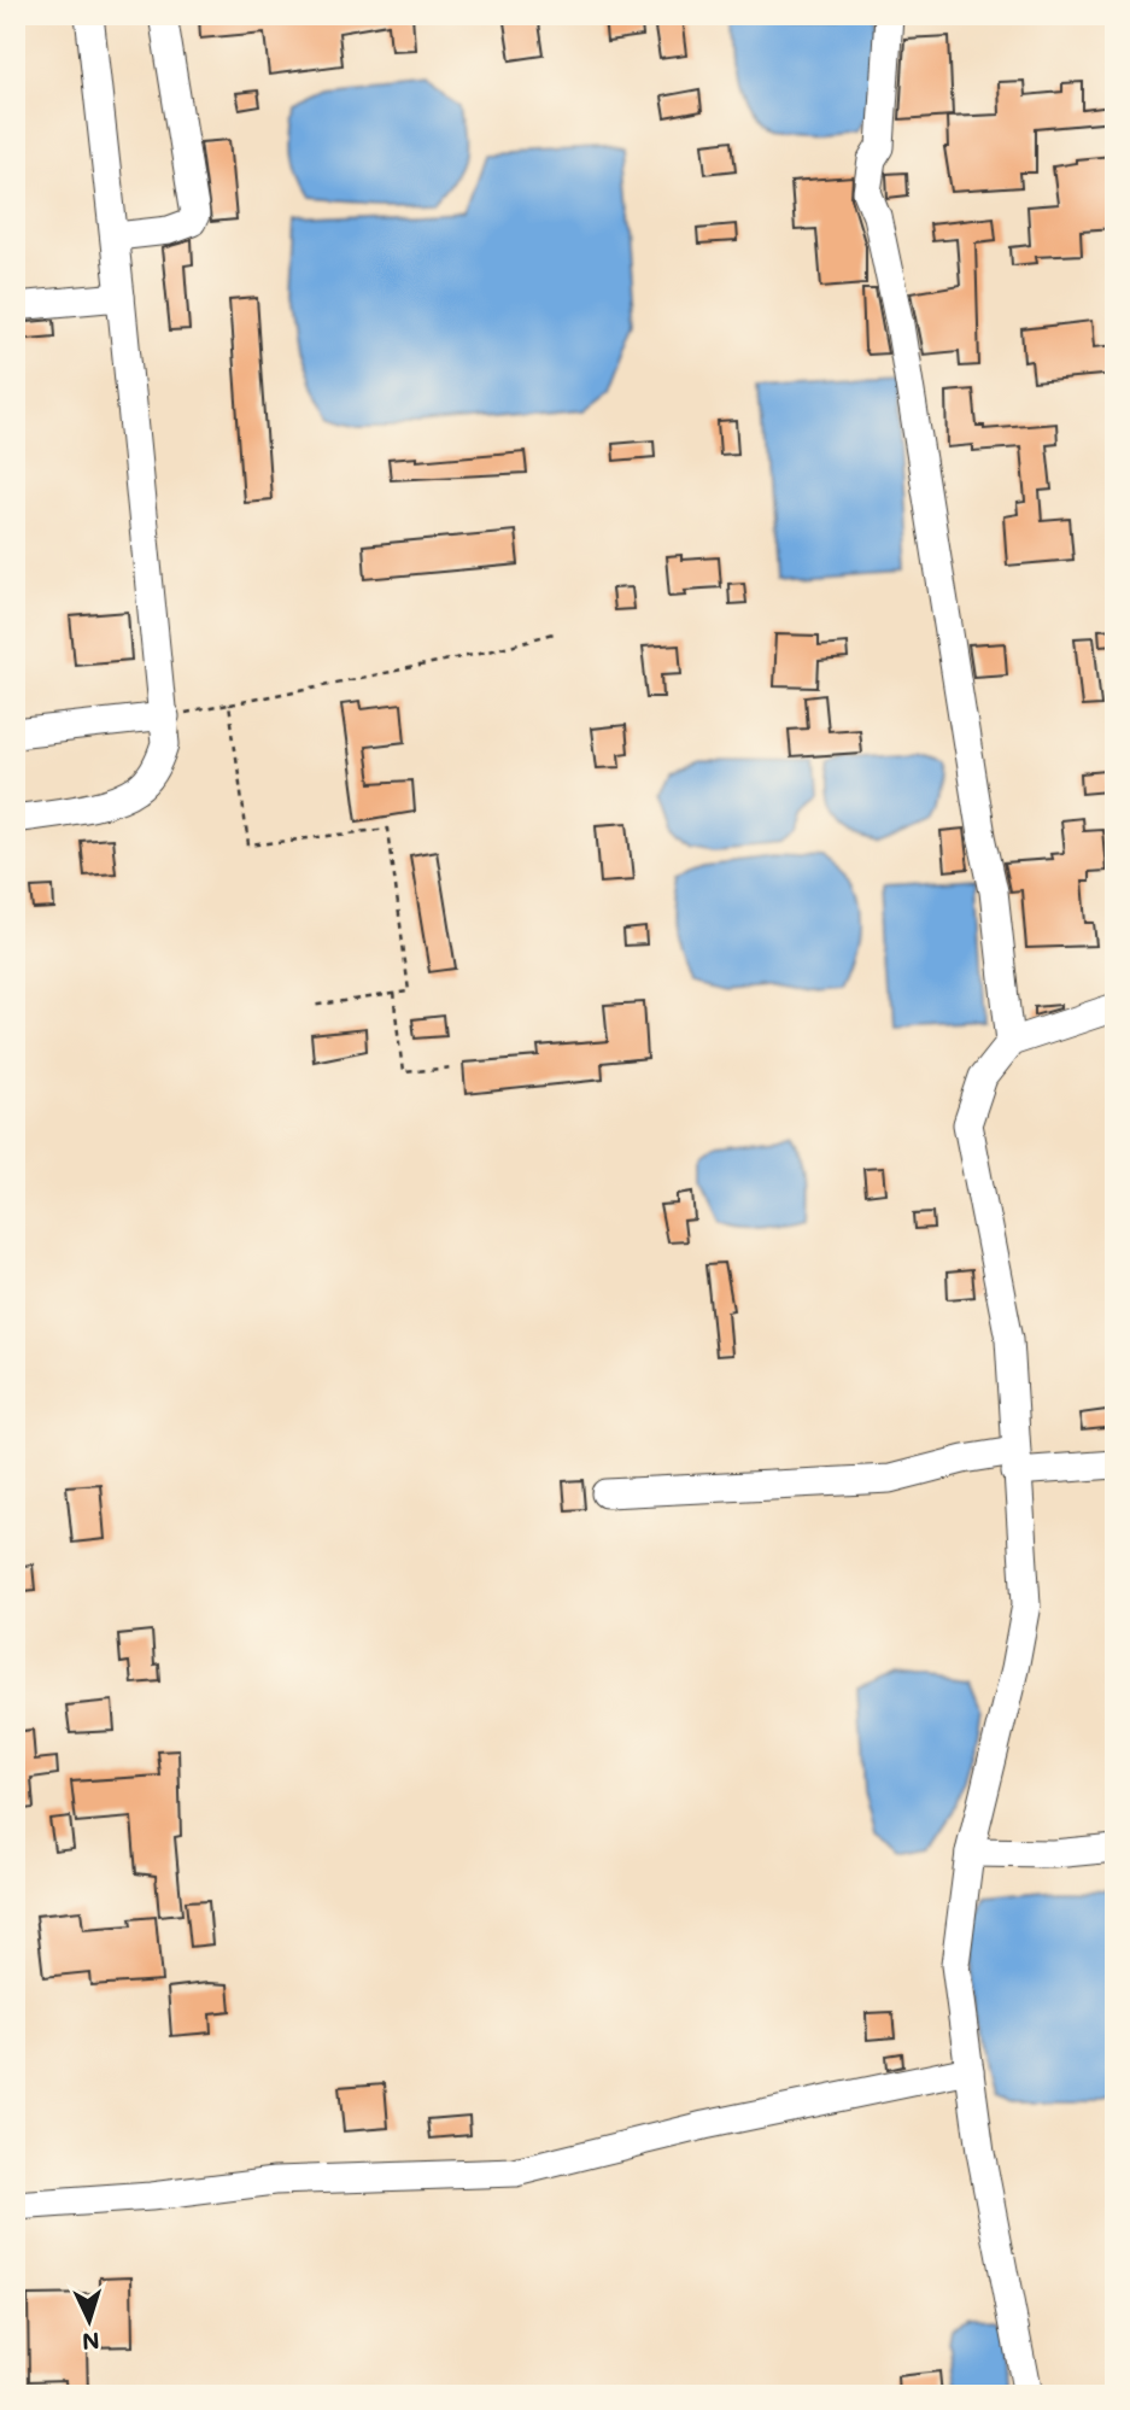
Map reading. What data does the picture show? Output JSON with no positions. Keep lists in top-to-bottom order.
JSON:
{
  "north": "bottom"
}
